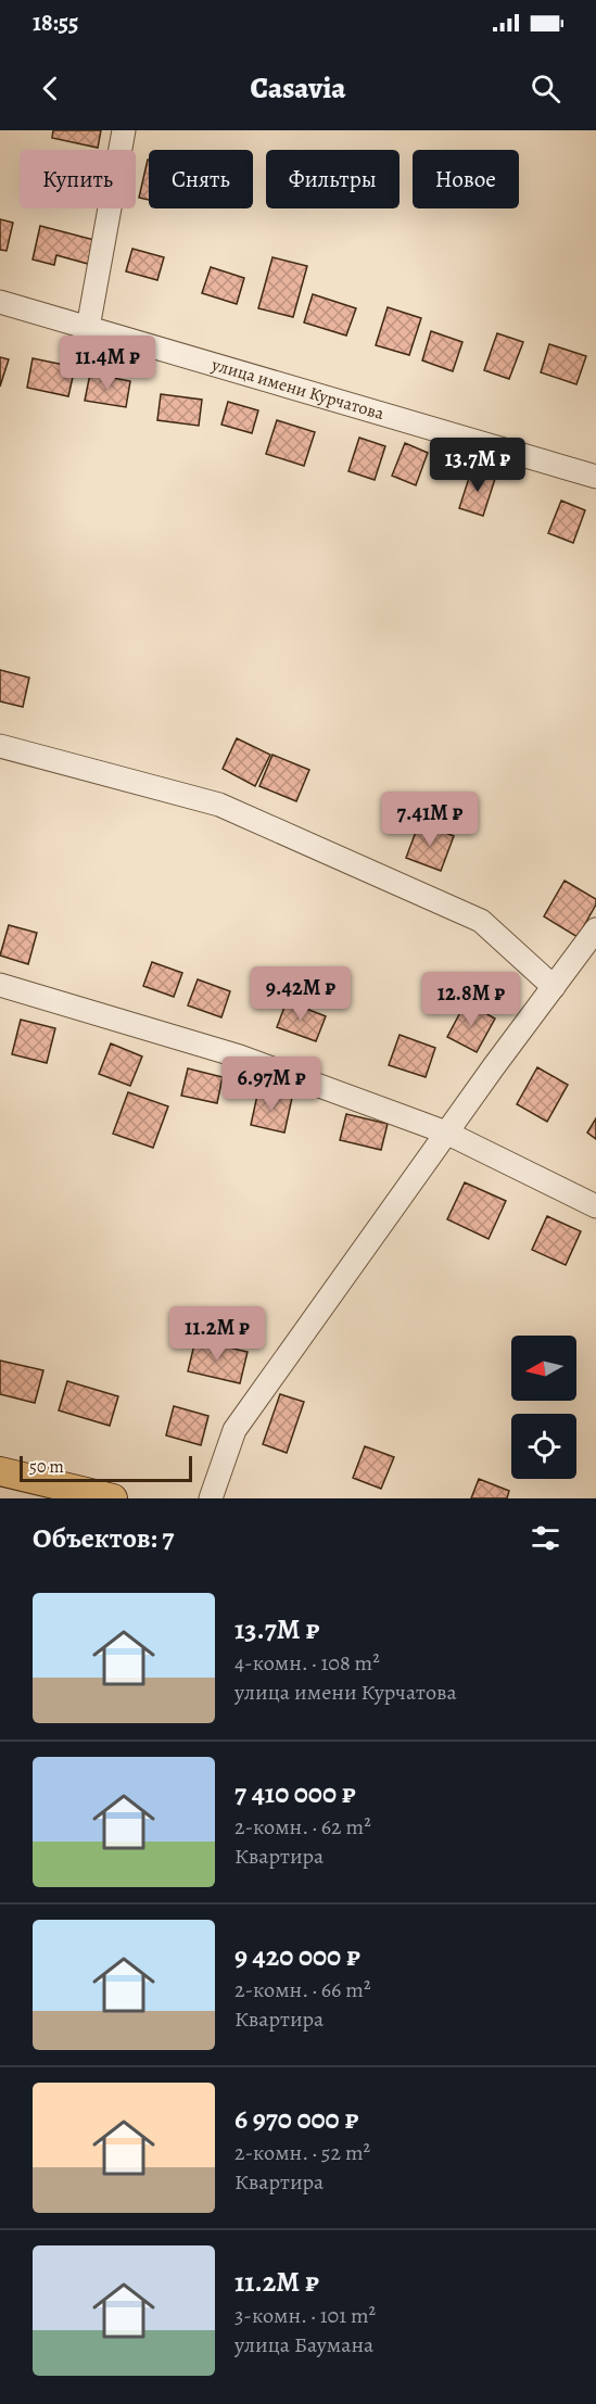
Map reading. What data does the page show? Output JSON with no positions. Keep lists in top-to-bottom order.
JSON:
{
  "streets": {
    "street": ["улица имени Курчатова"]
  },
  "scale_bar": "50 m",
  "north": "left",
  "page": {
    "status": "18:55",
    "header": "Casavia",
    "chip": [
      "Купить",
      "Снять",
      "Фильтры",
      "Новое"
    ],
    "price": [
      "11.4M ₽",
      "13.7M ₽",
      "7.41M ₽",
      "9.42M ₽",
      "12.8M ₽",
      "6.97M ₽",
      "11.2M ₽"
    ],
    "scale": "50 m",
    "heading": "Объектов: 7",
    "list": [
      {
        "name": "13.7M ₽",
        "note": "4-комн. · 108 m² · улица имени Курчатова"
      },
      {
        "name": "7 410 000 ₽",
        "note": "2-комн. · 62 m² · Квартира"
      },
      {
        "name": "9 420 000 ₽",
        "note": "2-комн. · 66 m² · Квартира"
      },
      {
        "name": "6 970 000 ₽",
        "note": "2-комн. · 52 m² · Квартира"
      },
      {
        "name": "11.2M ₽",
        "note": "3-комн. · 101 m² · улица Баумана"
      }
    ]
  }
}
